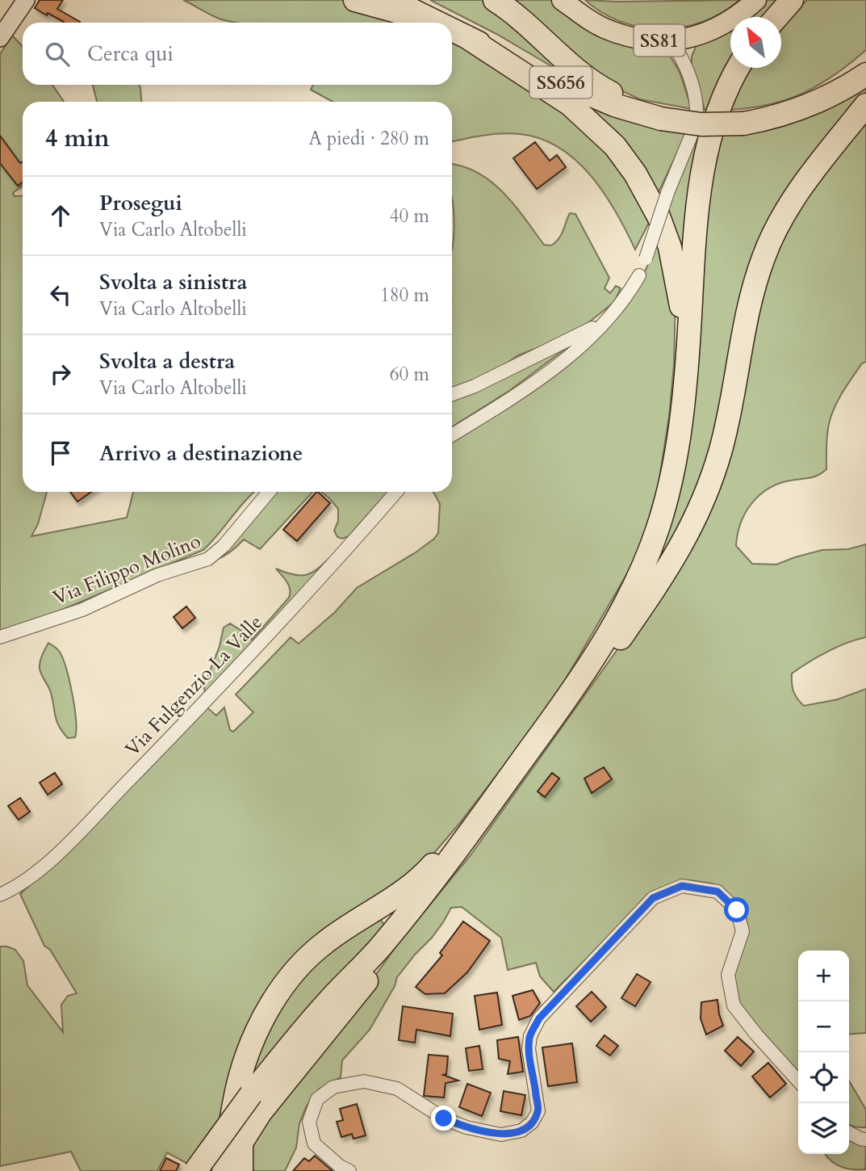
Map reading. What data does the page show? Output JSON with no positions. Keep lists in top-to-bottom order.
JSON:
{
  "streets": {
    "highway": ["SS656"],
    "main road": ["SS81"],
    "street": ["Via Filippo Molino", "Via Fulgenzio La Valle"]
  },
  "north": "top left",
  "page": {
    "search": "Cerca qui",
    "heading": ["4 min", "A piedi · 280 m"],
    "list": [
      ["Prosegui", "Via Carlo Altobelli", "40 m"],
      ["Svolta a sinistra", "Via Carlo Altobelli", "180 m"],
      ["Svolta a destra", "Via Carlo Altobelli", "60 m"],
      "Arrivo a destinazione"
    ],
    "map_buttons": ["+", "−"]
  }
}
